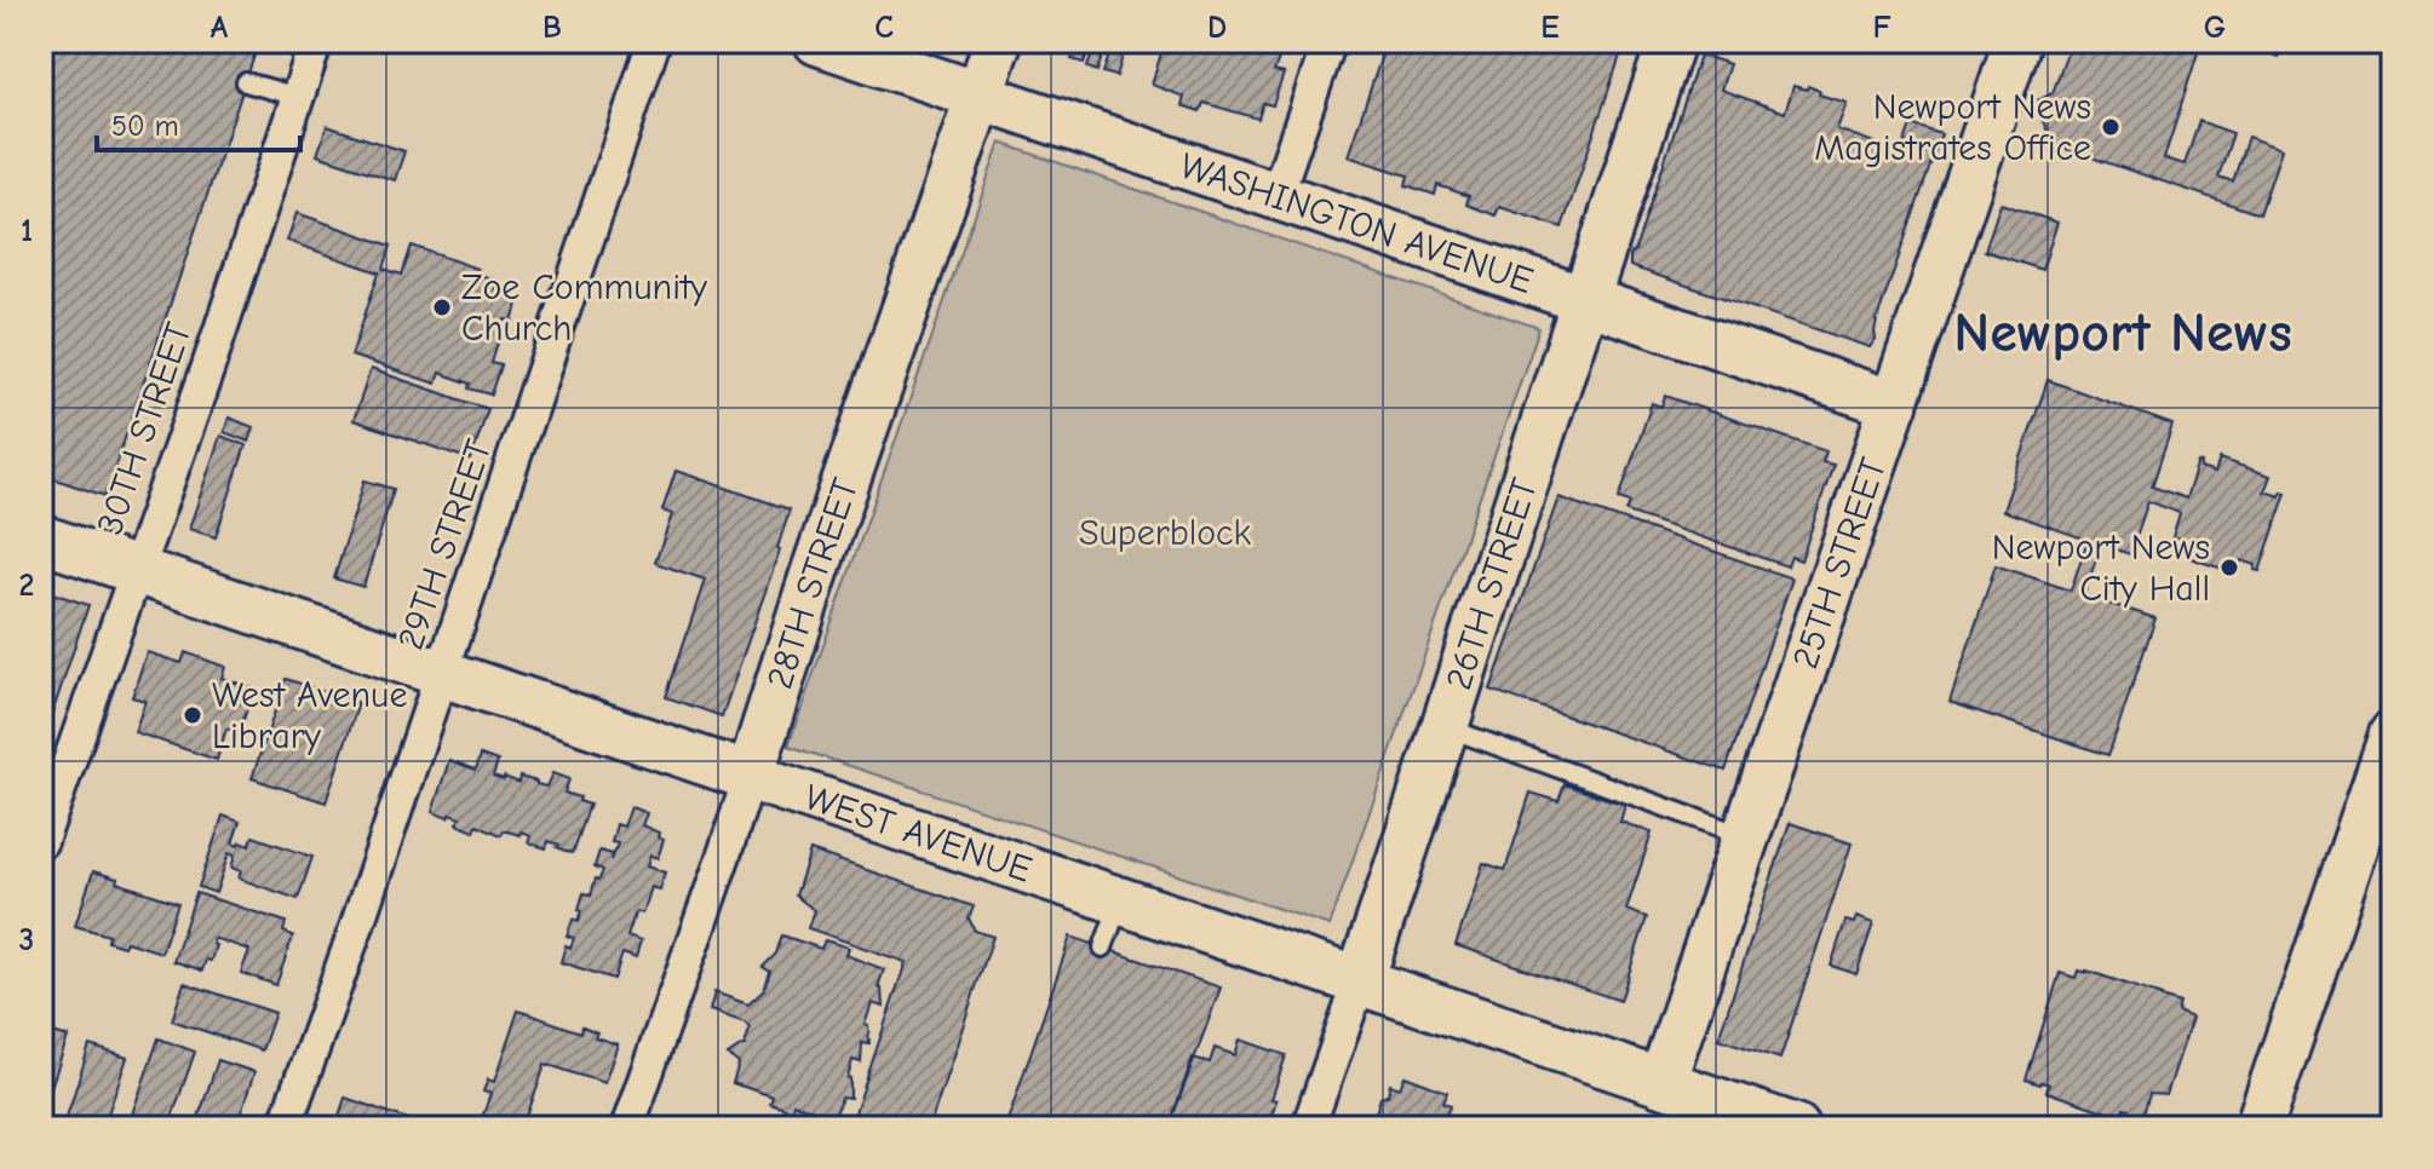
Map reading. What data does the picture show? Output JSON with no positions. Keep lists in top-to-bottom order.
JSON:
{
  "streets": {
    "street": [
      "WASHINGTON AVENUE",
      "30TH STREET",
      "29TH STREET",
      "25TH STREET",
      "28TH STREET",
      "26TH STREET",
      "WEST AVENUE"
    ]
  },
  "crossings": [
    ["WASHINGTON AVENUE", "25TH STREET"],
    ["WASHINGTON AVENUE", "28TH STREET"],
    ["WASHINGTON AVENUE", "26TH STREET"],
    ["30TH STREET", "WEST AVENUE"],
    ["29TH STREET", "WEST AVENUE"],
    ["25TH STREET", "WEST AVENUE"],
    ["28TH STREET", "WEST AVENUE"],
    ["26TH STREET", "WEST AVENUE"]
  ],
  "districts": ["Newport News"],
  "parks": ["Superblock"],
  "places": [
    "Newport News Magistrates Office",
    "Zoe Community Church",
    "Newport News City Hall",
    "West Avenue Library"
  ],
  "scale_bar": "50 m",
  "grid": {
    "columns": [
      "A",
      "B",
      "C",
      "D",
      "E",
      "F",
      "G"
    ],
    "rows": ["1", "2", "3"]
  }
}
